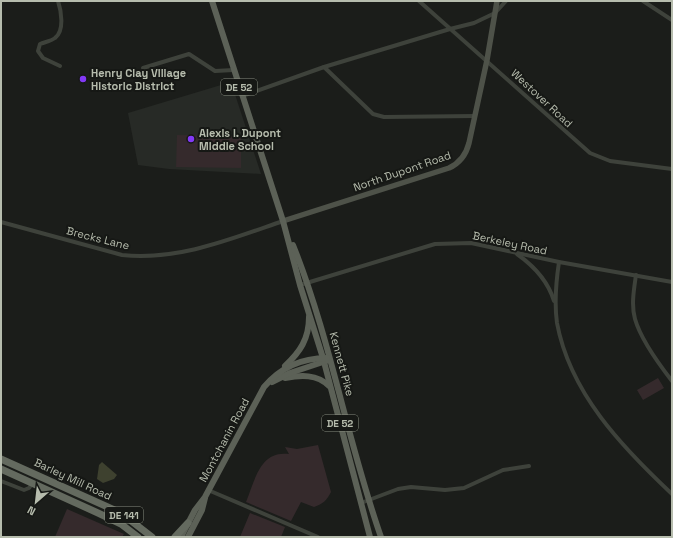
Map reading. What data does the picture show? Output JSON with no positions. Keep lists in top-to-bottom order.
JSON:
{
  "streets": {
    "highway": ["Barley Mill Road", "DE 141"],
    "main road": [
      "DE 52",
      "North Dupont Road",
      "Kennett Pike",
      "Montchanin Road"
    ],
    "street": ["Westover Road", "Brecks Lane", "Berkeley Road"]
  },
  "crossings": [
    ["Westover Road", "North Dupont Road"],
    ["North Dupont Road", "Brecks Lane"],
    ["North Dupont Road", "Kennett Pike"],
    ["Brecks Lane", "Kennett Pike"],
    ["Berkeley Road", "Kennett Pike"],
    ["Kennett Pike", "Montchanin Road"]
  ],
  "places": ["Henry Clay Village Historic District", "Alexis I. Dupont Middle School"],
  "north": "bottom left"
}
